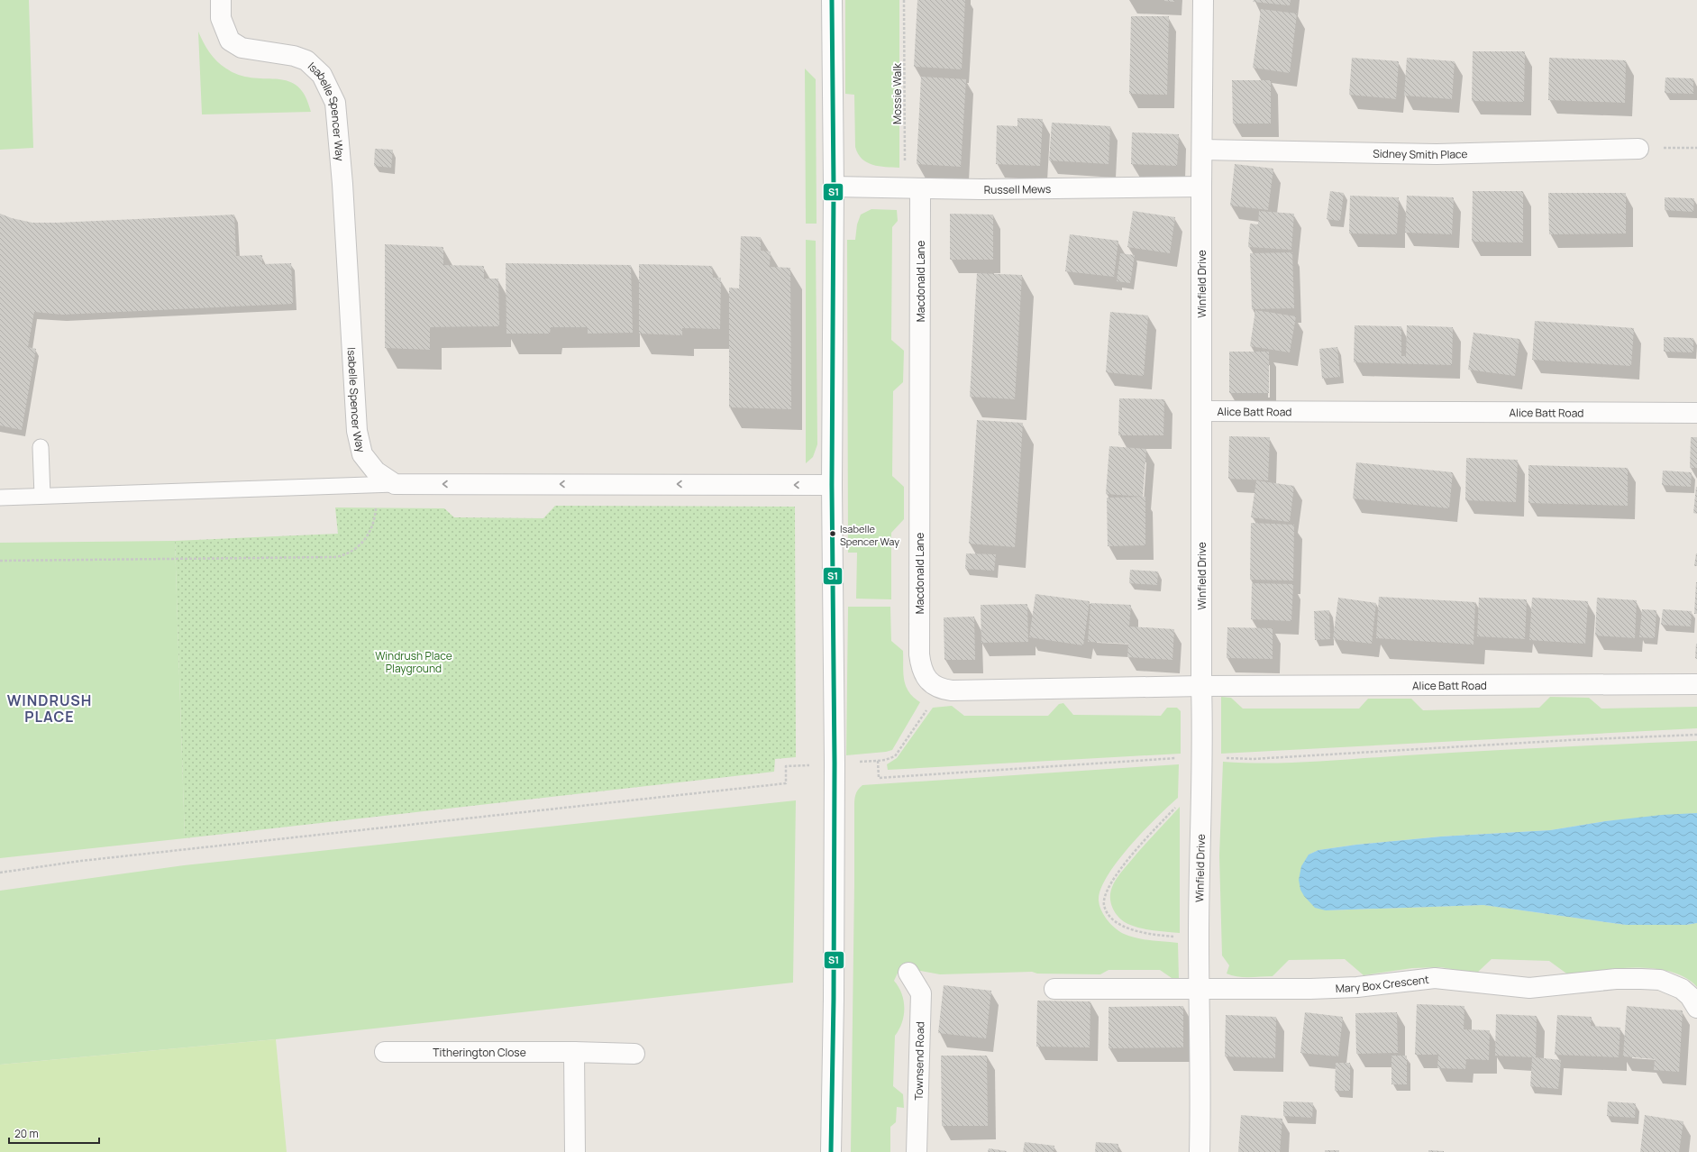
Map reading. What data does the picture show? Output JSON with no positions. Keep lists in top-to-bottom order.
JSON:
{
  "streets": {
    "street": [
      "Isabelle Spencer Way",
      "Sidney Smith Place",
      "Russell Mews",
      "Macdonald Lane",
      "Winfield Drive",
      "Alice Batt Road",
      "Mary Box Crescent",
      "Titherington Close",
      "Townsend Road"
    ],
    "path": ["Mossie Walk"]
  },
  "crossings": [
    ["Mossie Walk", "Russell Mews"],
    ["Mossie Walk", "Macdonald Lane"],
    ["Sidney Smith Place", "Winfield Drive"],
    ["Russell Mews", "Macdonald Lane"],
    ["Russell Mews", "Winfield Drive"],
    ["Winfield Drive", "Alice Batt Road"],
    ["Winfield Drive", "Mary Box Crescent"]
  ],
  "districts": ["WINDRUSH PLACE"],
  "parks": ["Windrush Place Playground"],
  "places": ["Isabelle Spencer Way"],
  "lines": ["transit line S1"],
  "scale_bar": "20 m"
}
